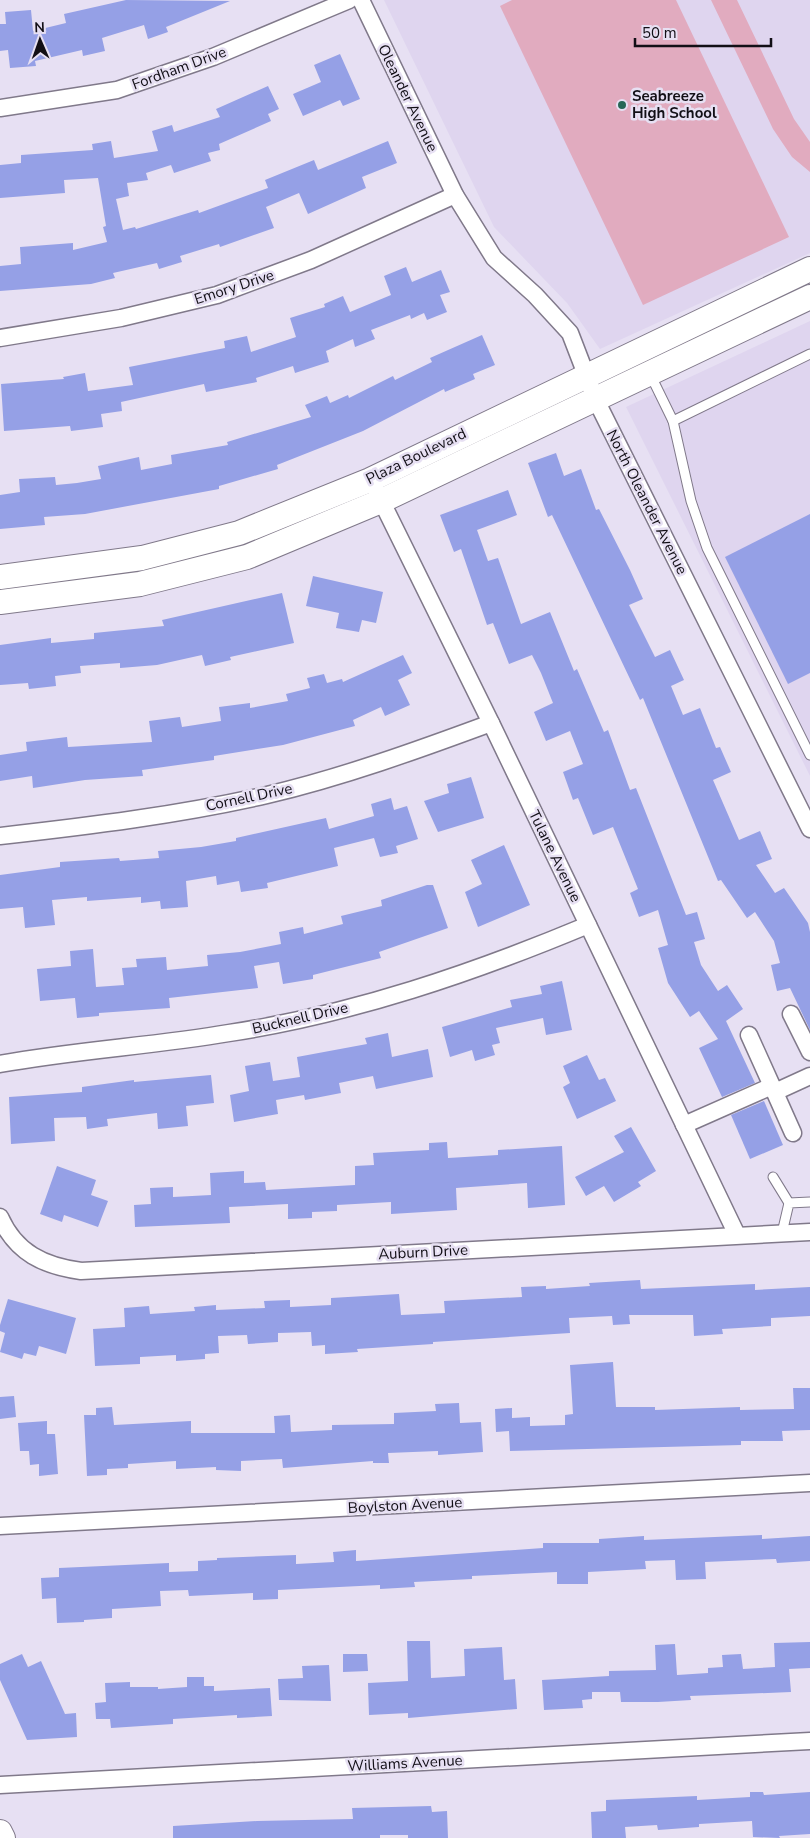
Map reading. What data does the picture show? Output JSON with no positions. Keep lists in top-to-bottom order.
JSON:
{
  "streets": {
    "street": [
      "Fordham Drive",
      "Oleander Avenue",
      "Emory Drive",
      "Plaza Boulevard",
      "North Oleander Avenue",
      "Cornell Drive",
      "Tulane Avenue",
      "Bucknell Drive",
      "Auburn Drive",
      "Boylston Avenue",
      "Williams Avenue"
    ]
  },
  "crossings": [
    ["Oleander Avenue", "Emory Drive"],
    ["Oleander Avenue", "North Oleander Avenue"],
    ["Emory Drive", "North Oleander Avenue"],
    ["Plaza Boulevard", "North Oleander Avenue"],
    ["Plaza Boulevard", "Tulane Avenue"],
    ["Cornell Drive", "Tulane Avenue"],
    ["Tulane Avenue", "Bucknell Drive"],
    ["Tulane Avenue", "Auburn Drive"]
  ],
  "places": ["Seabreeze High School"],
  "scale_bar": "50 m",
  "north": "top"
}
